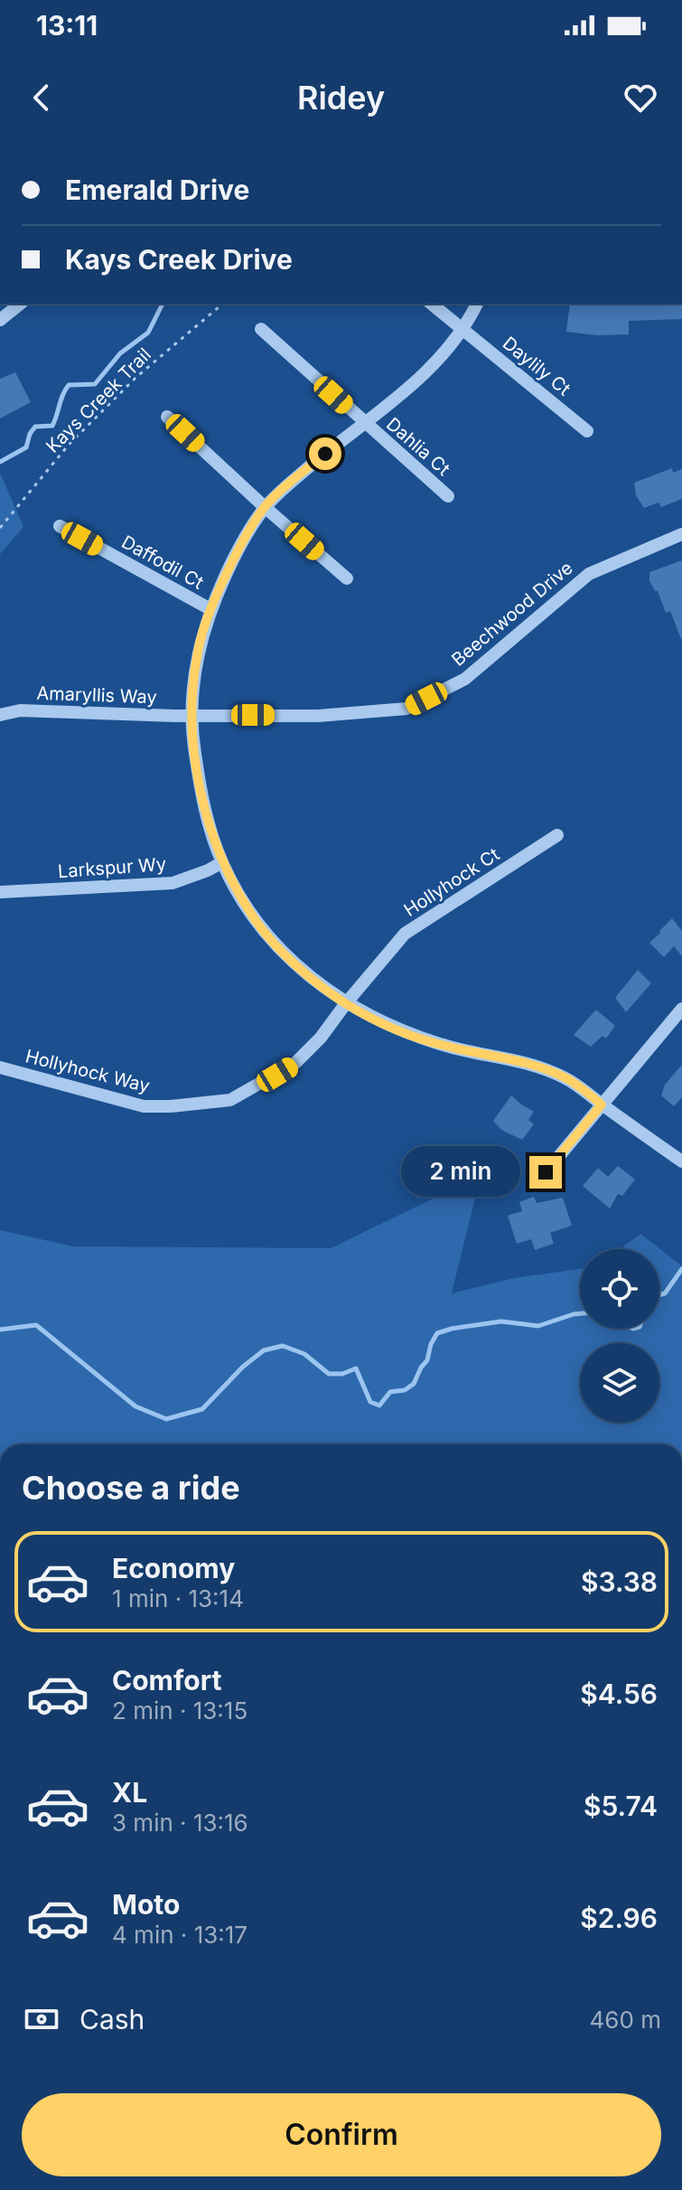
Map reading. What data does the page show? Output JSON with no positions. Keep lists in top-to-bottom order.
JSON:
{
  "streets": {
    "street": [
      "Daylily Ct",
      "Dahlia Ct",
      "Daffodil Ct",
      "Beechwood Drive",
      "Amaryllis Way",
      "Larkspur Wy",
      "Hollyhock Ct",
      "Hollyhock Way"
    ],
    "path": ["Kays Creek Trail"]
  },
  "crossings": [
    ["Beechwood Drive", "Amaryllis Way"],
    ["Hollyhock Ct", "Hollyhock Way"]
  ],
  "page": {
    "status": "13:11",
    "header": "Ridey",
    "banner": ["Emerald Drive", "Kays Creek Drive"],
    "bubble": "2 min",
    "heading": "Choose a ride",
    "list": [
      {
        "name": "Economy",
        "note": "1 min · 13:14",
        "value": "$3.38"
      },
      {
        "name": "Comfort",
        "note": "2 min · 13:15",
        "value": "$4.56"
      },
      {
        "name": "XL",
        "note": "3 min · 13:16",
        "value": "$5.74"
      },
      {
        "name": "Moto",
        "note": "4 min · 13:17",
        "value": "$2.96"
      }
    ],
    "pay": ["Cash", "460 m"],
    "buttons": "Confirm"
  }
}
